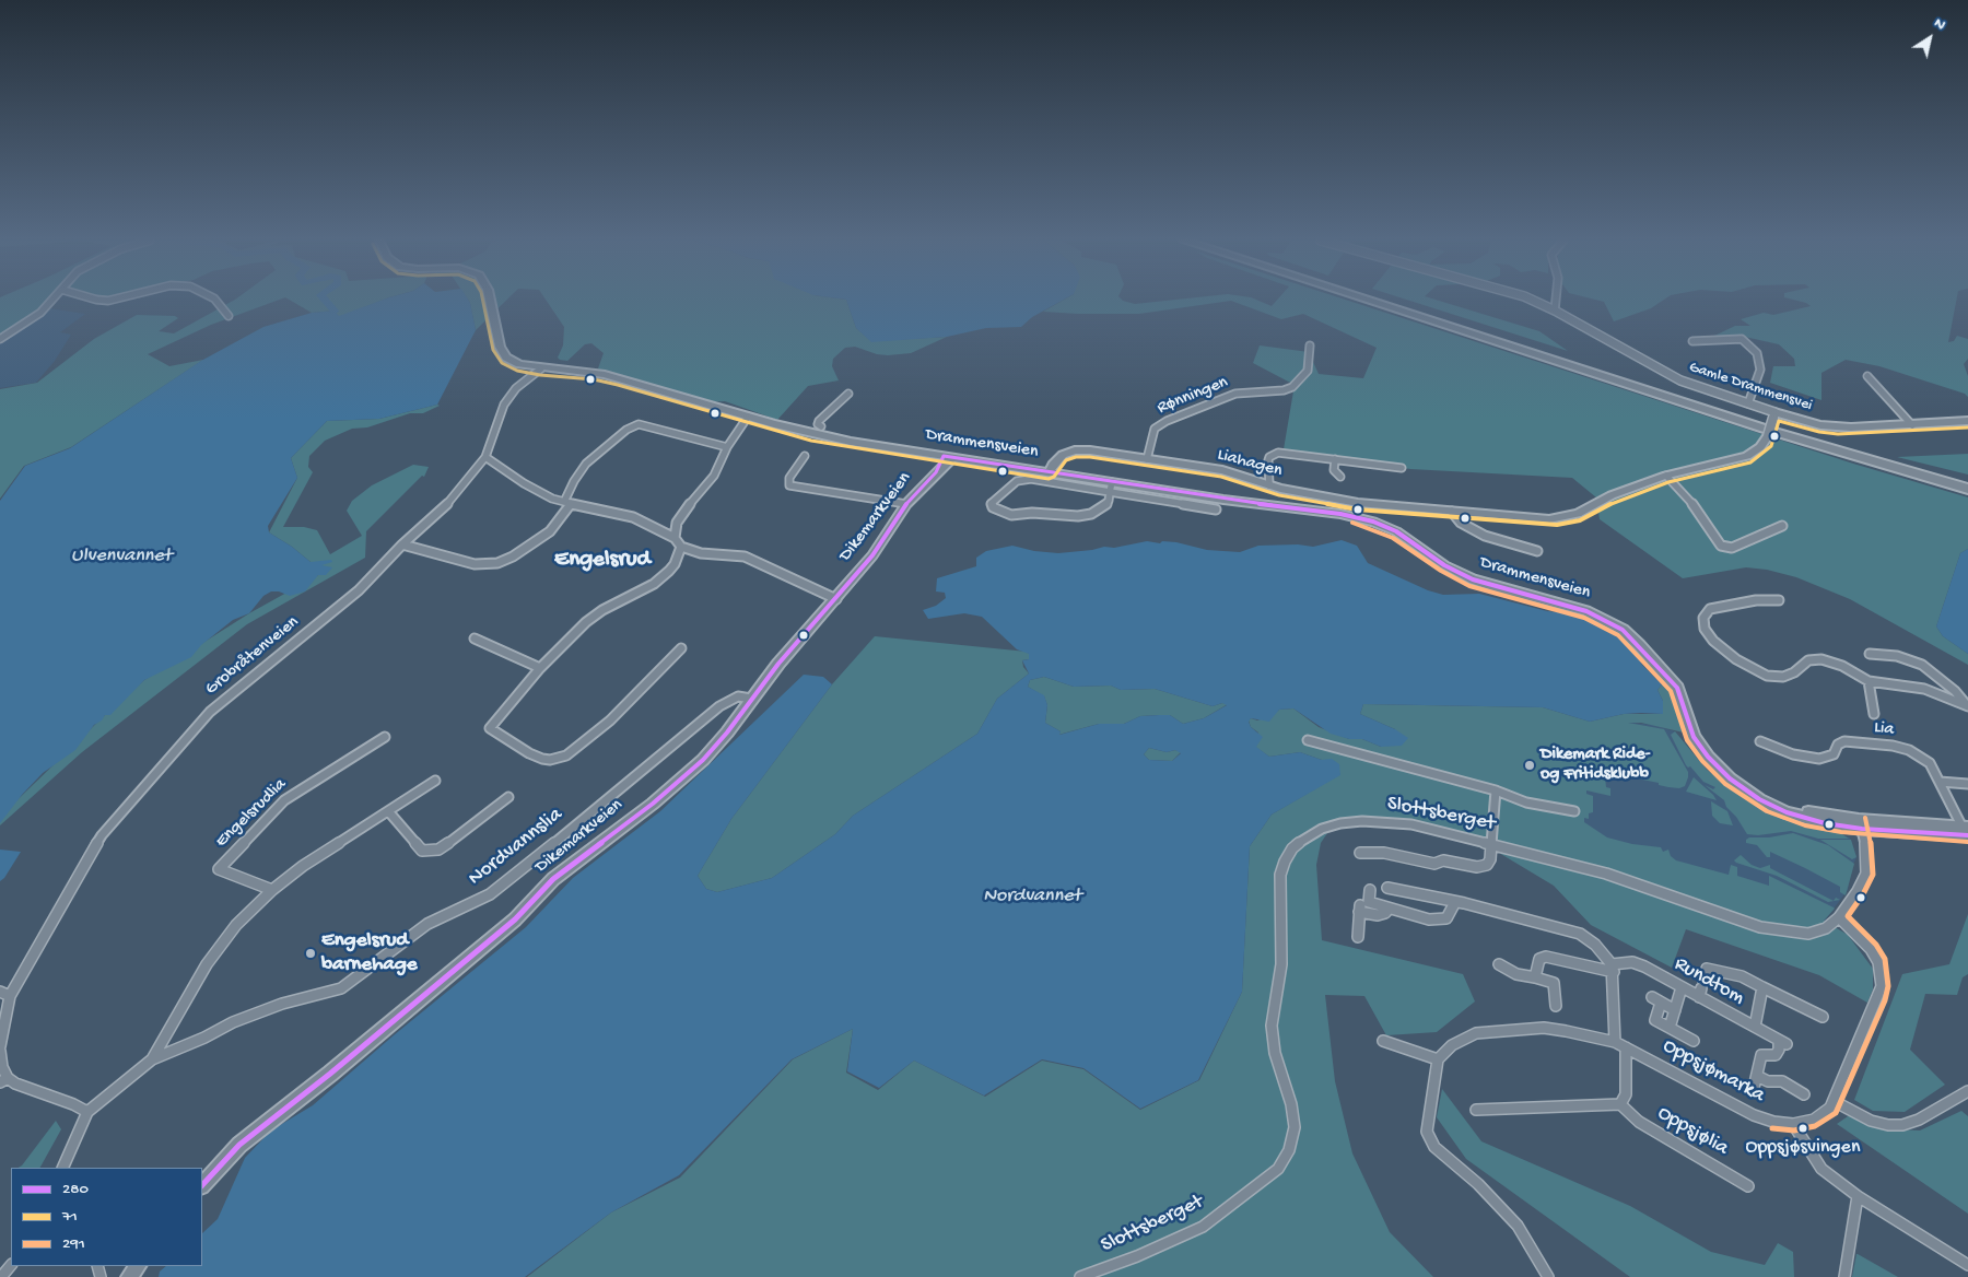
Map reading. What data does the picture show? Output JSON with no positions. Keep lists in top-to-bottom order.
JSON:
{
  "streets": {
    "main road": [
      "Gamle Drammensvei",
      "Drammensveien",
      "Liahagen",
      "Dikemarkveien"
    ],
    "street": [
      "Rønningen",
      "Grobråtenveien",
      "Lia",
      "Engelsrudlia",
      "Slottsberget",
      "Nordvannslia",
      "Rundtom",
      "Oppsjømarka",
      "Oppsjølia"
    ]
  },
  "crossings": [
    ["Gamle Drammensvei", "Liahagen"],
    ["Rønningen", "Liahagen"],
    ["Drammensveien", "Liahagen"],
    ["Drammensveien", "Dikemarkveien"],
    ["Drammensveien", "Grobråtenveien"],
    ["Drammensveien", "Lia"],
    ["Drammensveien", "Slottsberget"],
    ["Dikemarkveien", "Nordvannslia"],
    ["Grobråtenveien", "Nordvannslia"],
    ["Slottsberget", "Oppsjømarka"]
  ],
  "districts": ["Engelsrud"],
  "water": ["Ulvenvannet", "Nordvannet"],
  "places": ["Dikemark Ride- og Fritidsklubb", "Engelsrud barnehage", "Oppsjøsvingen"],
  "lines": ["transit line 71", "transit line 280", "transit line 291"],
  "legend": ["280", "71", "291"],
  "north": "top right"
}
